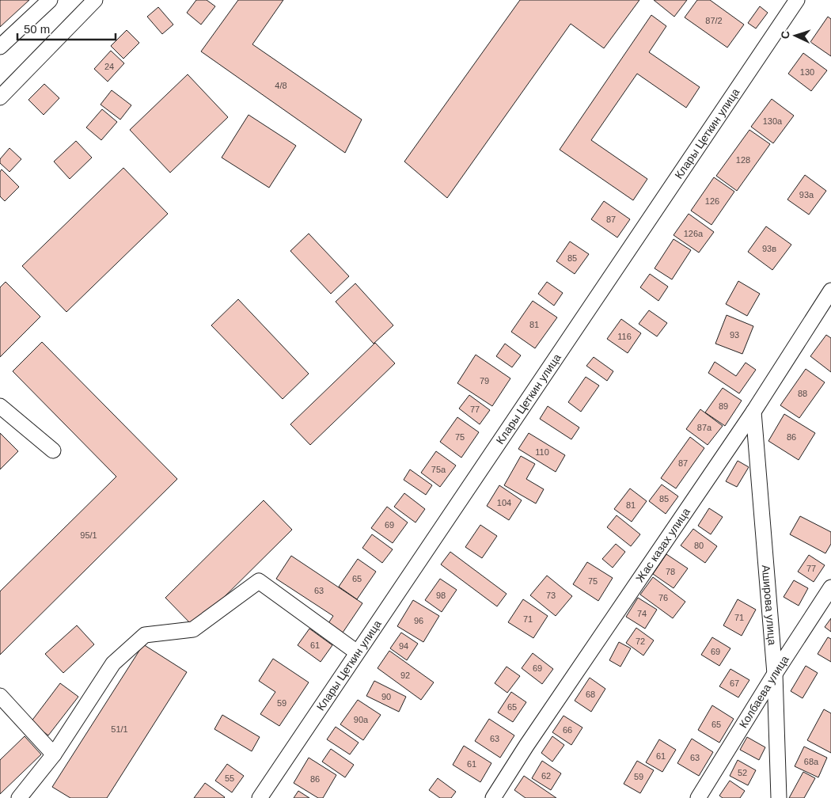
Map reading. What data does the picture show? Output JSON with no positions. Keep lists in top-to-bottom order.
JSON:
{
  "streets": {
    "street": [
      "Клары Цеткин улица",
      "Жас казах улица",
      "Аширова улица",
      "Колбаева улица"
    ]
  },
  "crossings": [
    ["Жас казах улица", "Аширова улица"],
    ["Аширова улица", "Колбаева улица"]
  ],
  "house_numbers": [
    "87/2",
    "24",
    "130",
    "4/8",
    "130а",
    "128",
    "93а",
    "126",
    "87",
    "126а",
    "93в",
    "85",
    "81",
    "93",
    "116",
    "79",
    "88",
    "89",
    "77",
    "87а",
    "75",
    "86",
    "110",
    "87",
    "75а",
    "85",
    "104",
    "81",
    "69",
    "95/1",
    "80",
    "77",
    "78",
    "65",
    "75",
    "63",
    "98",
    "73",
    "76",
    "74",
    "71",
    "71",
    "96",
    "72",
    "61",
    "94",
    "69",
    "69",
    "92",
    "67",
    "68",
    "90",
    "59",
    "65",
    "90а",
    "65",
    "51/1",
    "66",
    "63",
    "61",
    "63",
    "68а",
    "61",
    "52",
    "62",
    "59",
    "55",
    "86"
  ],
  "scale_bar": "50 m",
  "north": "left"
}
